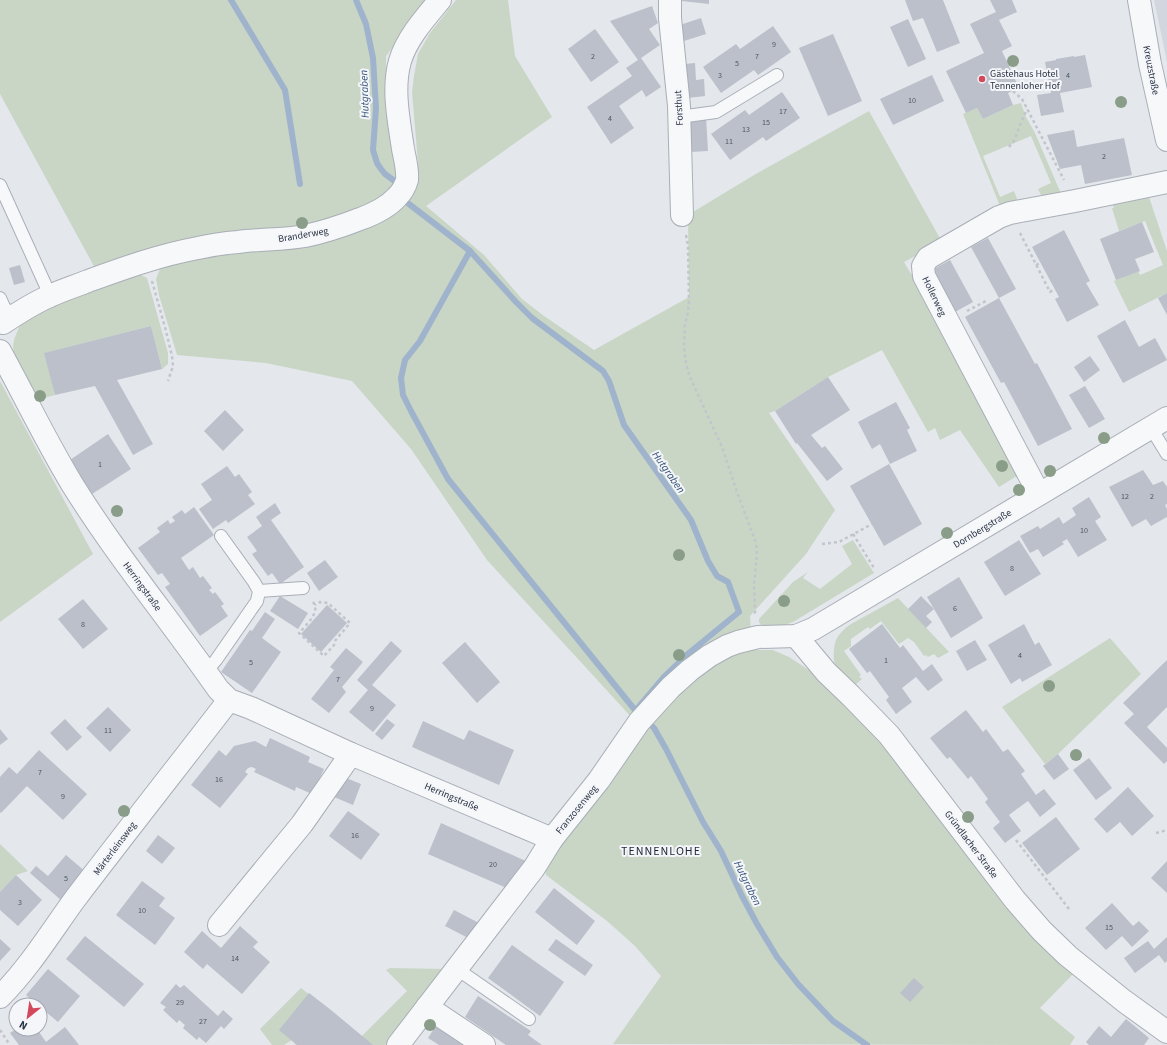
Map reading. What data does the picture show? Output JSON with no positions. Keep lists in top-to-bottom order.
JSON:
{
  "streets": {
    "street": [
      "Kreuzstraße",
      "Forsthut",
      "Branderweg",
      "Hollerweg",
      "Dornbergstraße",
      "Herringstraße",
      "Franzosenweg",
      "Gründlacher Straße",
      "Märterleinsweg"
    ]
  },
  "crossings": [
    ["Hollerweg", "Dornbergstraße"],
    ["Dornbergstraße", "Franzosenweg"],
    ["Dornbergstraße", "Gründlacher Straße"],
    ["Herringstraße", "Franzosenweg"],
    ["Herringstraße", "Märterleinsweg"],
    ["Franzosenweg", "Gründlacher Straße"]
  ],
  "districts": ["TENNENLOHE"],
  "water": ["Hutgraben"],
  "places": ["Gästehaus Hotel Tennenloher Hof"],
  "house_numbers": [
    "9",
    "2",
    "7",
    "5",
    "3",
    "4",
    "10",
    "17",
    "4",
    "15",
    "13",
    "11",
    "2",
    "1",
    "12",
    "2",
    "10",
    "8",
    "6",
    "8",
    "4",
    "1",
    "5",
    "7",
    "9",
    "11",
    "7",
    "16",
    "9",
    "16",
    "20",
    "5",
    "3",
    "10",
    "15",
    "14",
    "29",
    "27"
  ],
  "north": "bottom left"
}
